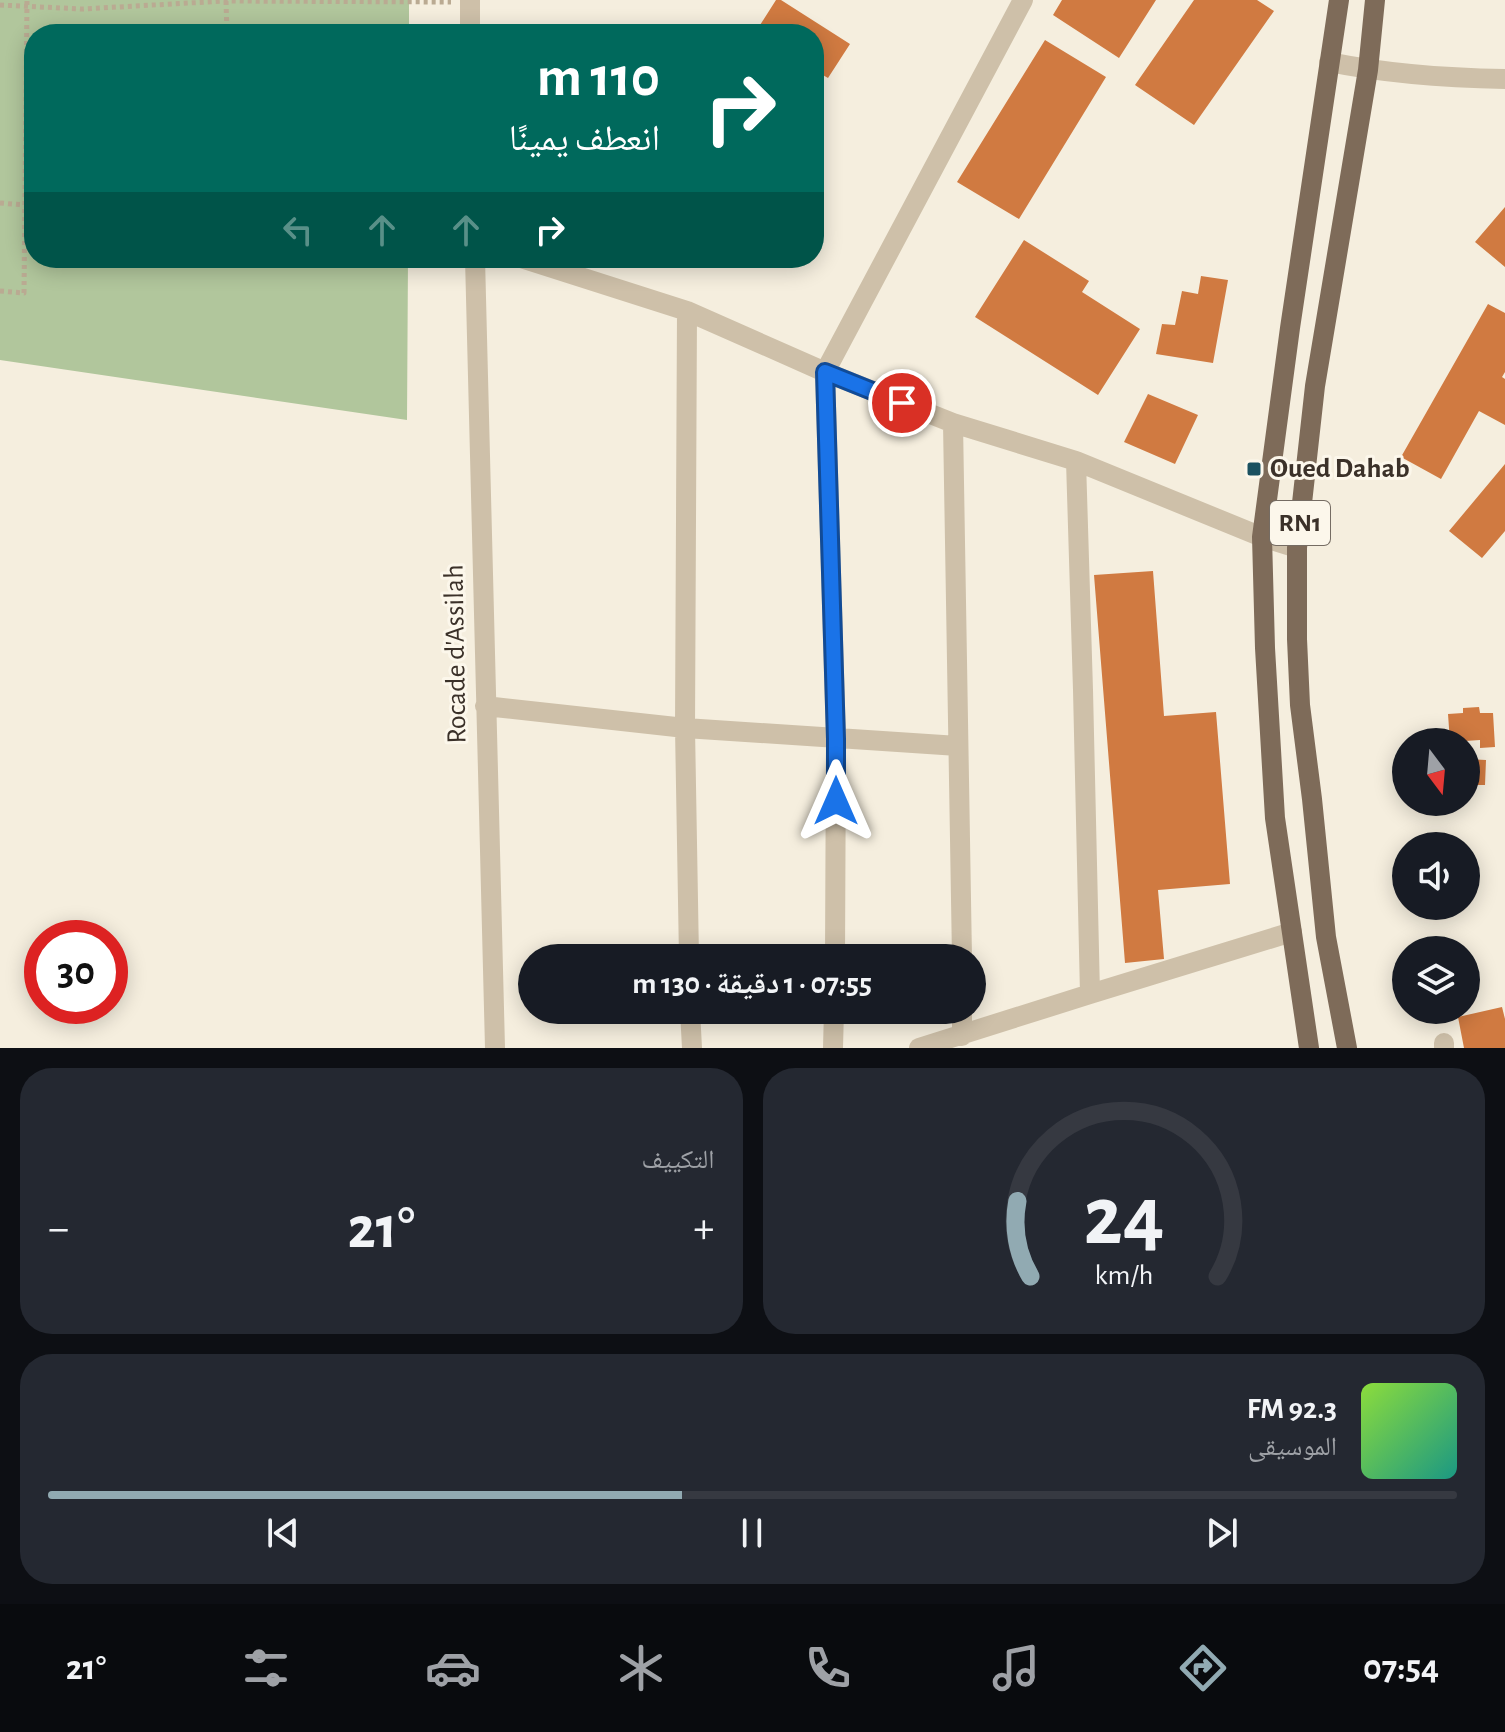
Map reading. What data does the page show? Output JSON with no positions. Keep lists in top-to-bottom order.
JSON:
{
  "streets": {
    "main road": ["RN1"],
    "street": ["Rocade d'Assilah"]
  },
  "places": {
    "transit": ["Oued Dahab"]
  },
  "north": "bottom",
  "page": {
    "turn": ["110 m", "انعطف يمينًا"],
    "limit": "30",
    "trip": "07:55 · 1 دقيقة · 130 m",
    "tile": "التكييف",
    "heat": ["−", "21°", "+"],
    "song": ["92.3 FM", "الموسيقى"],
    "tabs": ["07:54", "21°"],
    "gauge": ["24", "km/h"]
  }
}
